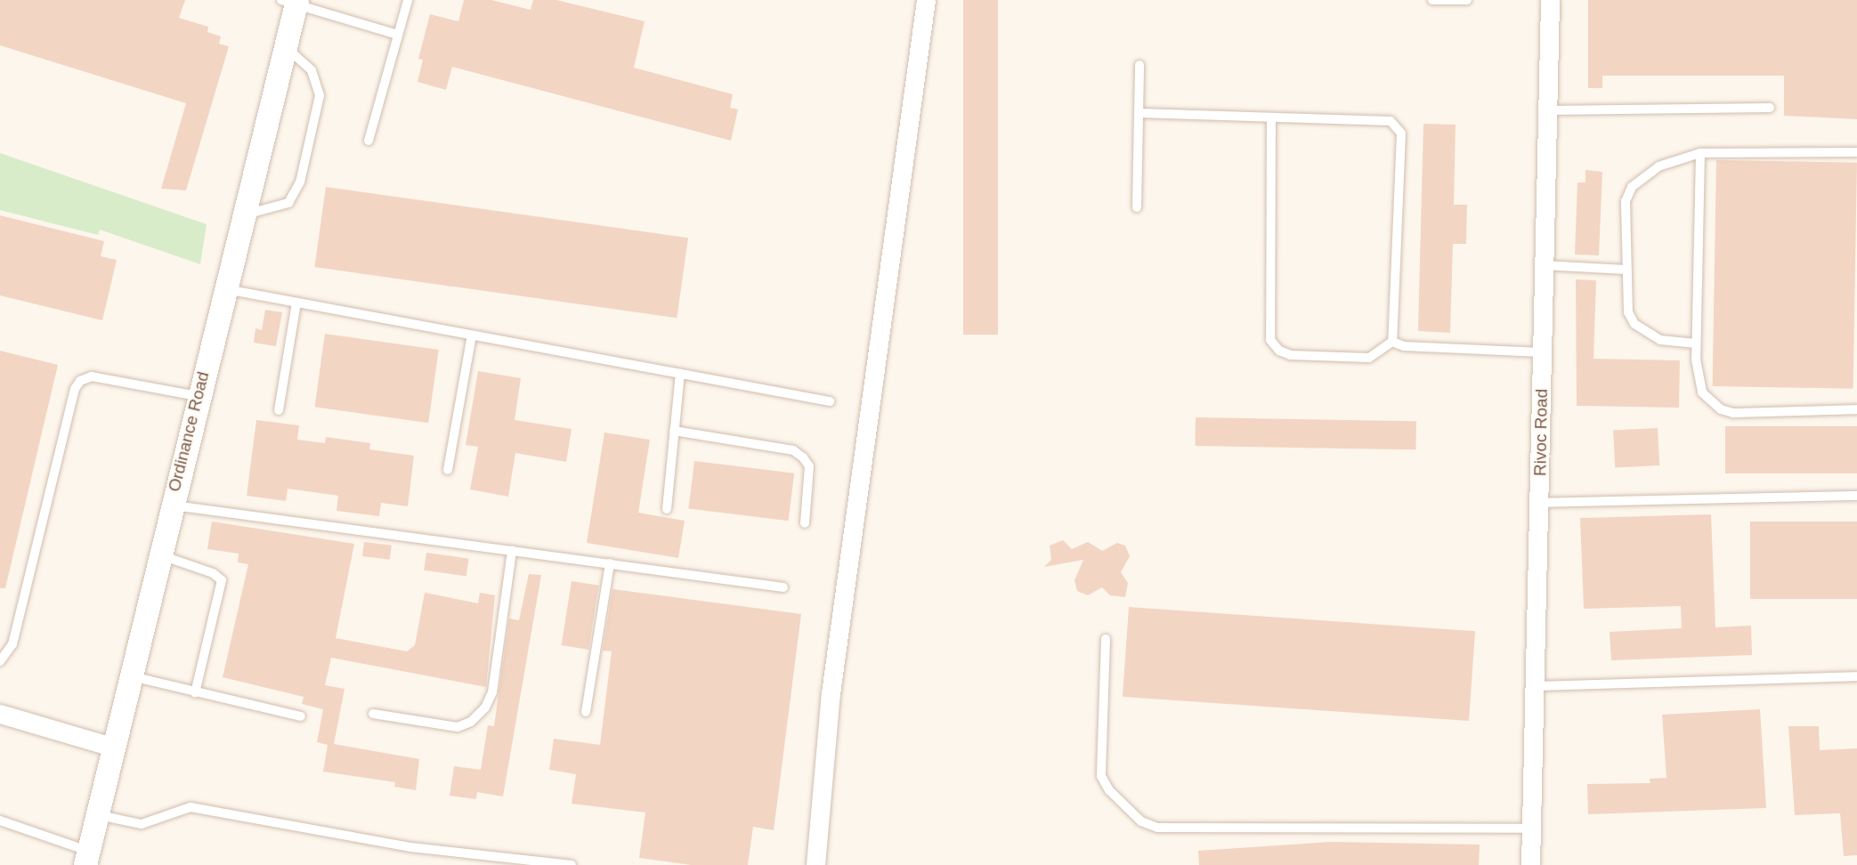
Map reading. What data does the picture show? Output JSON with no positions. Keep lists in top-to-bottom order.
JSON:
{
  "streets": {
    "street": ["Ordinance Road", "Rivoc Road"]
  }
}
